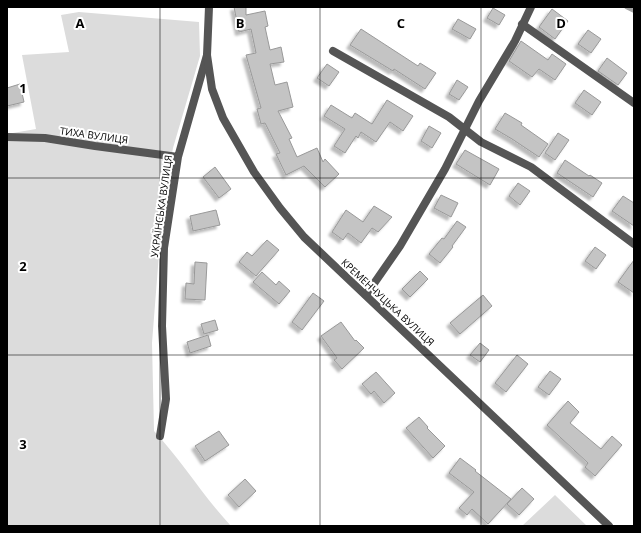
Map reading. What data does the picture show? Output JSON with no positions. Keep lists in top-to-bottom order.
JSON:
{
  "streets": {
    "street": ["ТИХА ВУЛИЦЯ", "УКРАЇНСЬКА ВУЛИЦЯ", "КРЕМЕНЧУЦЬКА ВУЛИЦЯ"]
  },
  "crossings": [
    ["ТИХА ВУЛИЦЯ", "УКРАЇНСЬКА ВУЛИЦЯ"],
    ["УКРАЇНСЬКА ВУЛИЦЯ", "КРЕМЕНЧУЦЬКА ВУЛИЦЯ"]
  ],
  "grid": {
    "columns": [
      "A",
      "B",
      "C",
      "D"
    ],
    "rows": ["1", "2", "3"]
  }
}
